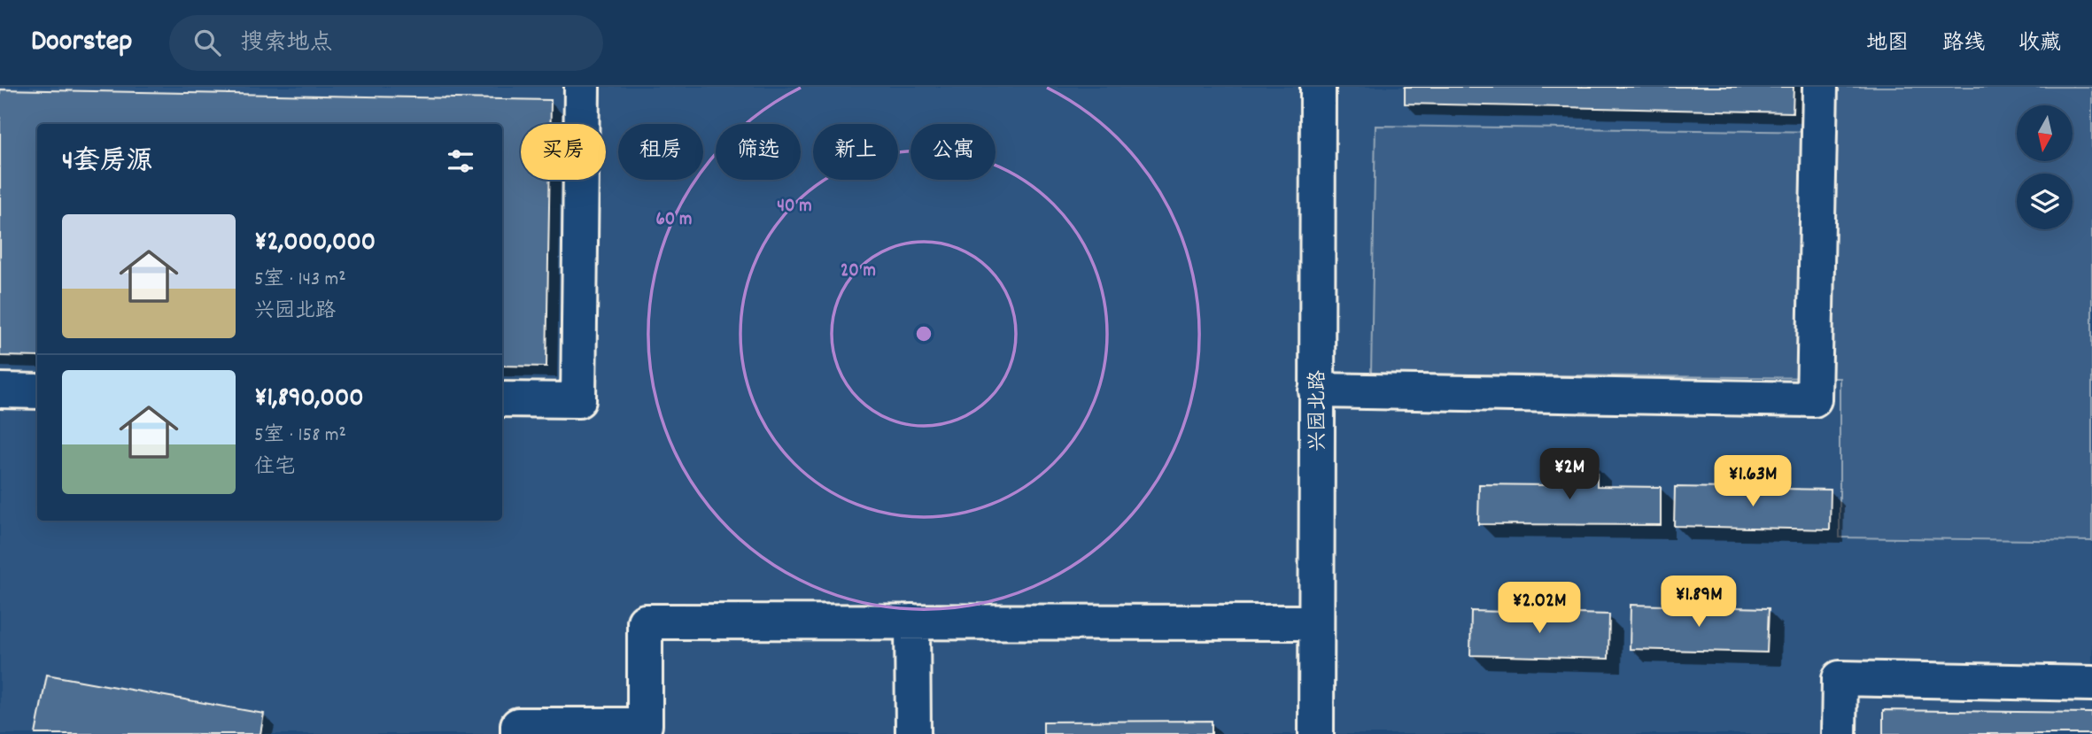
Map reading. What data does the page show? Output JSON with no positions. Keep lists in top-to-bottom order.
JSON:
{
  "streets": {
    "main road": ["兴园北路"]
  },
  "north": "bottom",
  "page": {
    "header": "Doorstep",
    "search": "搜索地点",
    "nav": ["地图", "路线", "收藏"],
    "chip": [
      "买房",
      "租房",
      "筛选",
      "新上",
      "公寓"
    ],
    "heading": "4套房源",
    "list": [
      {
        "name": "¥2,000,000",
        "note": "5室 · 143 m² · 兴园北路"
      },
      {
        "name": "¥1,890,000",
        "note": "5室 · 158 m² · 住宅"
      }
    ],
    "price": [
      "¥2M",
      "¥1.63M",
      "¥1.89M",
      "¥2.02M"
    ]
  },
  "rings": ["40 m", "60 m", "20 m"]
}
